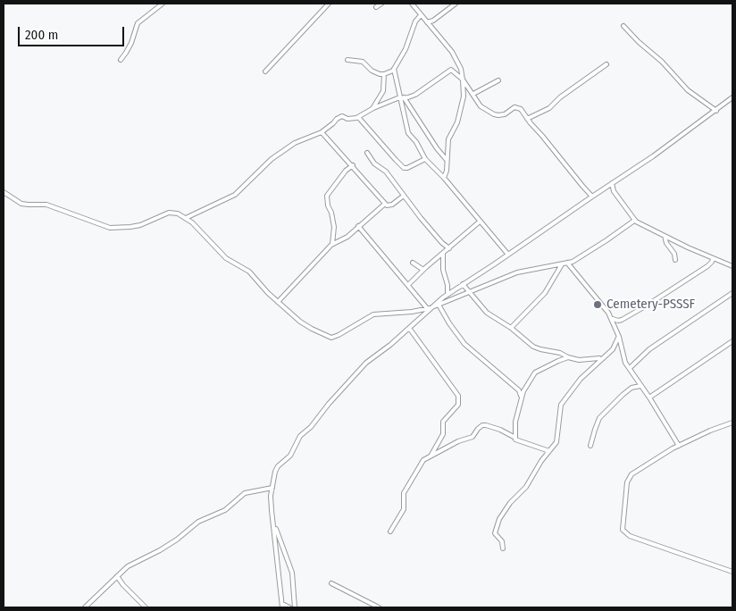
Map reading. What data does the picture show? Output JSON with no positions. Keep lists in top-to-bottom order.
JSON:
{
  "places": ["Cemetery-PSSSF"],
  "scale_bar": "200 m"
}
